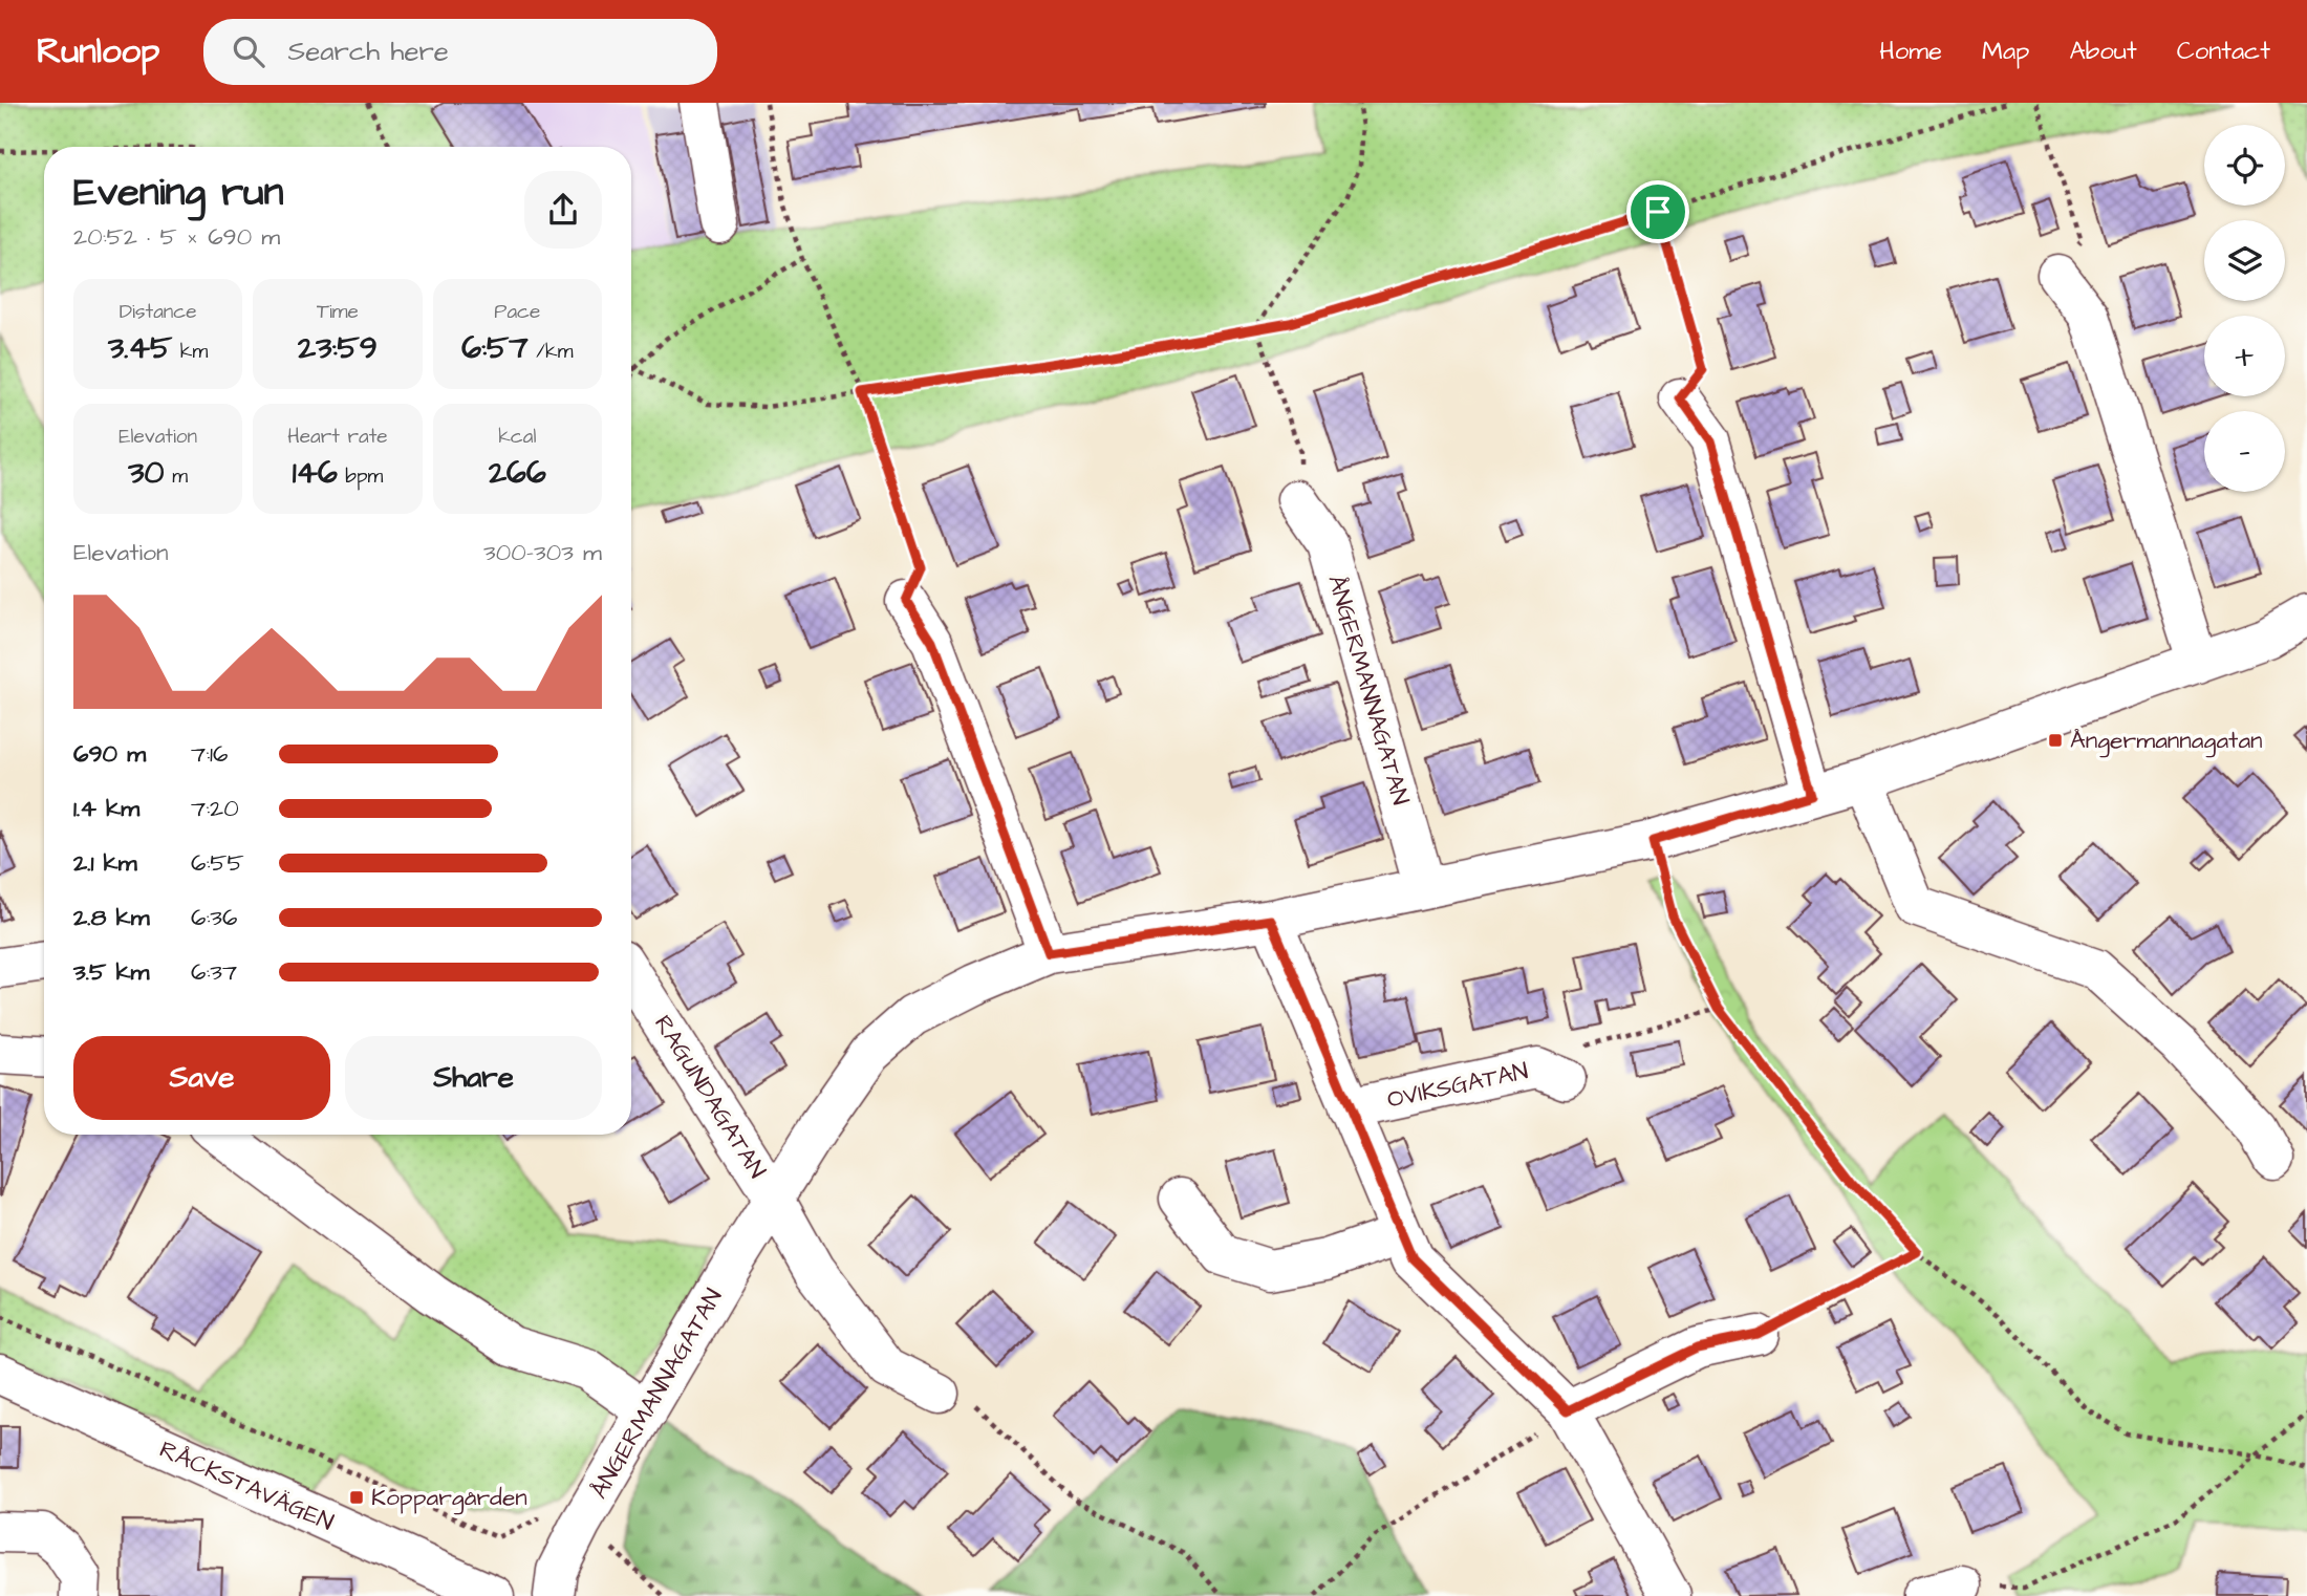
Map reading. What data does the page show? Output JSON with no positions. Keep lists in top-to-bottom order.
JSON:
{
  "streets": {
    "street": [
      "ÅNGERMANNAGATAN",
      "OVIKSGATAN",
      "RAGUNDAGATAN",
      "RÅCKSTAVÄGEN"
    ]
  },
  "crossings": [
    ["ÅNGERMANNAGATAN", "RAGUNDAGATAN"]
  ],
  "places": {
    "transit": ["Ångermannagatan", "Koppargården"]
  },
  "page": {
    "header": "Runloop",
    "search": "Search here",
    "nav": [
      "Home",
      "Map",
      "About",
      "Contact"
    ],
    "map_buttons": ["+", "−"],
    "heading": ["Evening run", "20:52 · 5 × 690 m"],
    "stats": [
      ["Distance", "3.45 km"],
      ["Time", "23:59"],
      ["Pace", "6:57 /km"],
      ["Elevation", "30 m"],
      ["Heart rate", "146 bpm"],
      ["kcal", "266"]
    ],
    "chart": ["Elevation", "300–303 m"],
    "list": [
      {
        "name": "690 m",
        "note": "7:16"
      },
      {
        "name": "1.4 km",
        "note": "7:20"
      },
      {
        "name": "2.1 km",
        "note": "6:55"
      },
      {
        "name": "2.8 km",
        "note": "6:36"
      },
      {
        "name": "3.5 km",
        "note": "6:37"
      }
    ],
    "buttons": ["Save", "Share"]
  }
}
